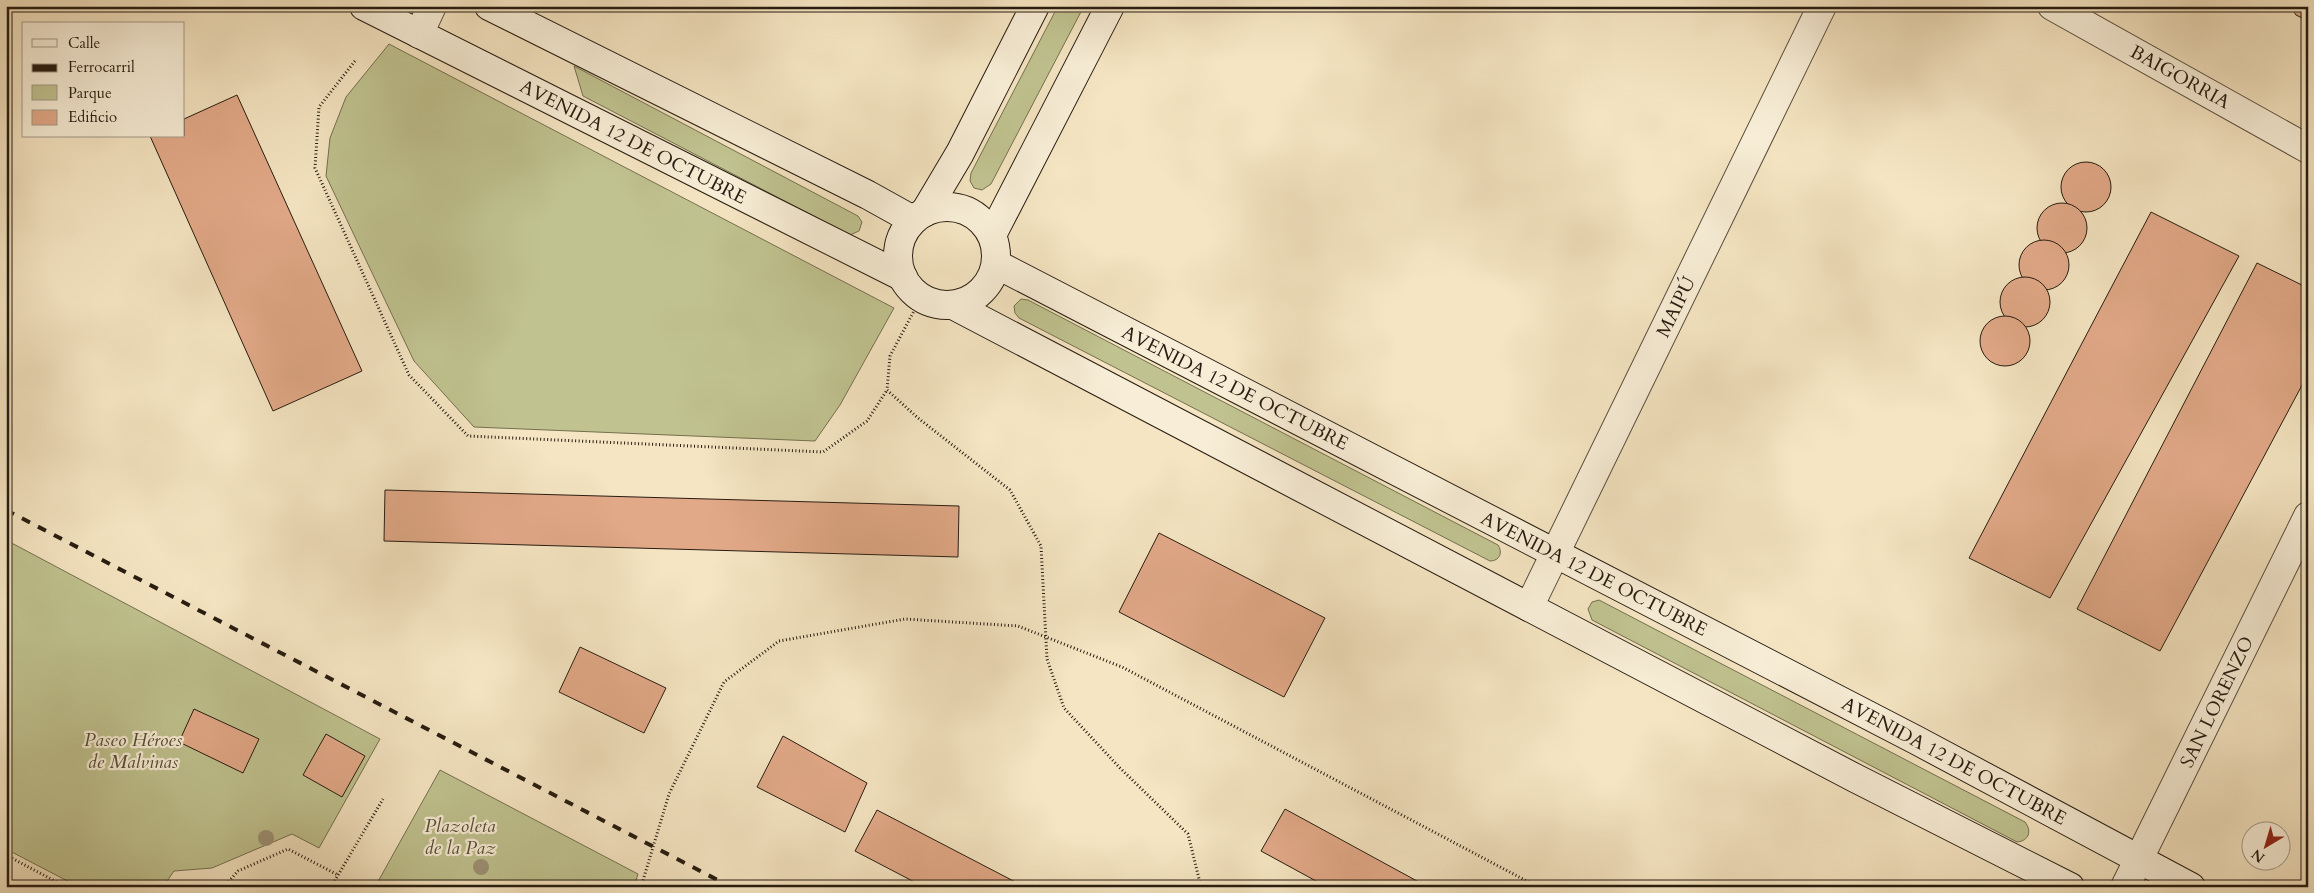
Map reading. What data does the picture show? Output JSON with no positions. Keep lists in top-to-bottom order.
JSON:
{
  "streets": {
    "main road": [
      "BAIGORRIA",
      "AVENIDA 12 DE OCTUBRE",
      "MAIPÚ",
      "SAN LORENZO"
    ]
  },
  "crossings": [
    ["AVENIDA 12 DE OCTUBRE", "MAIPÚ"],
    ["AVENIDA 12 DE OCTUBRE", "SAN LORENZO"]
  ],
  "parks": ["Paseo Héroes de Malvinas", "Plazoleta de la Paz"],
  "legend": [
    "Calle",
    "Ferrocarril",
    "Parque",
    "Edificio"
  ],
  "north": "bottom left"
}
